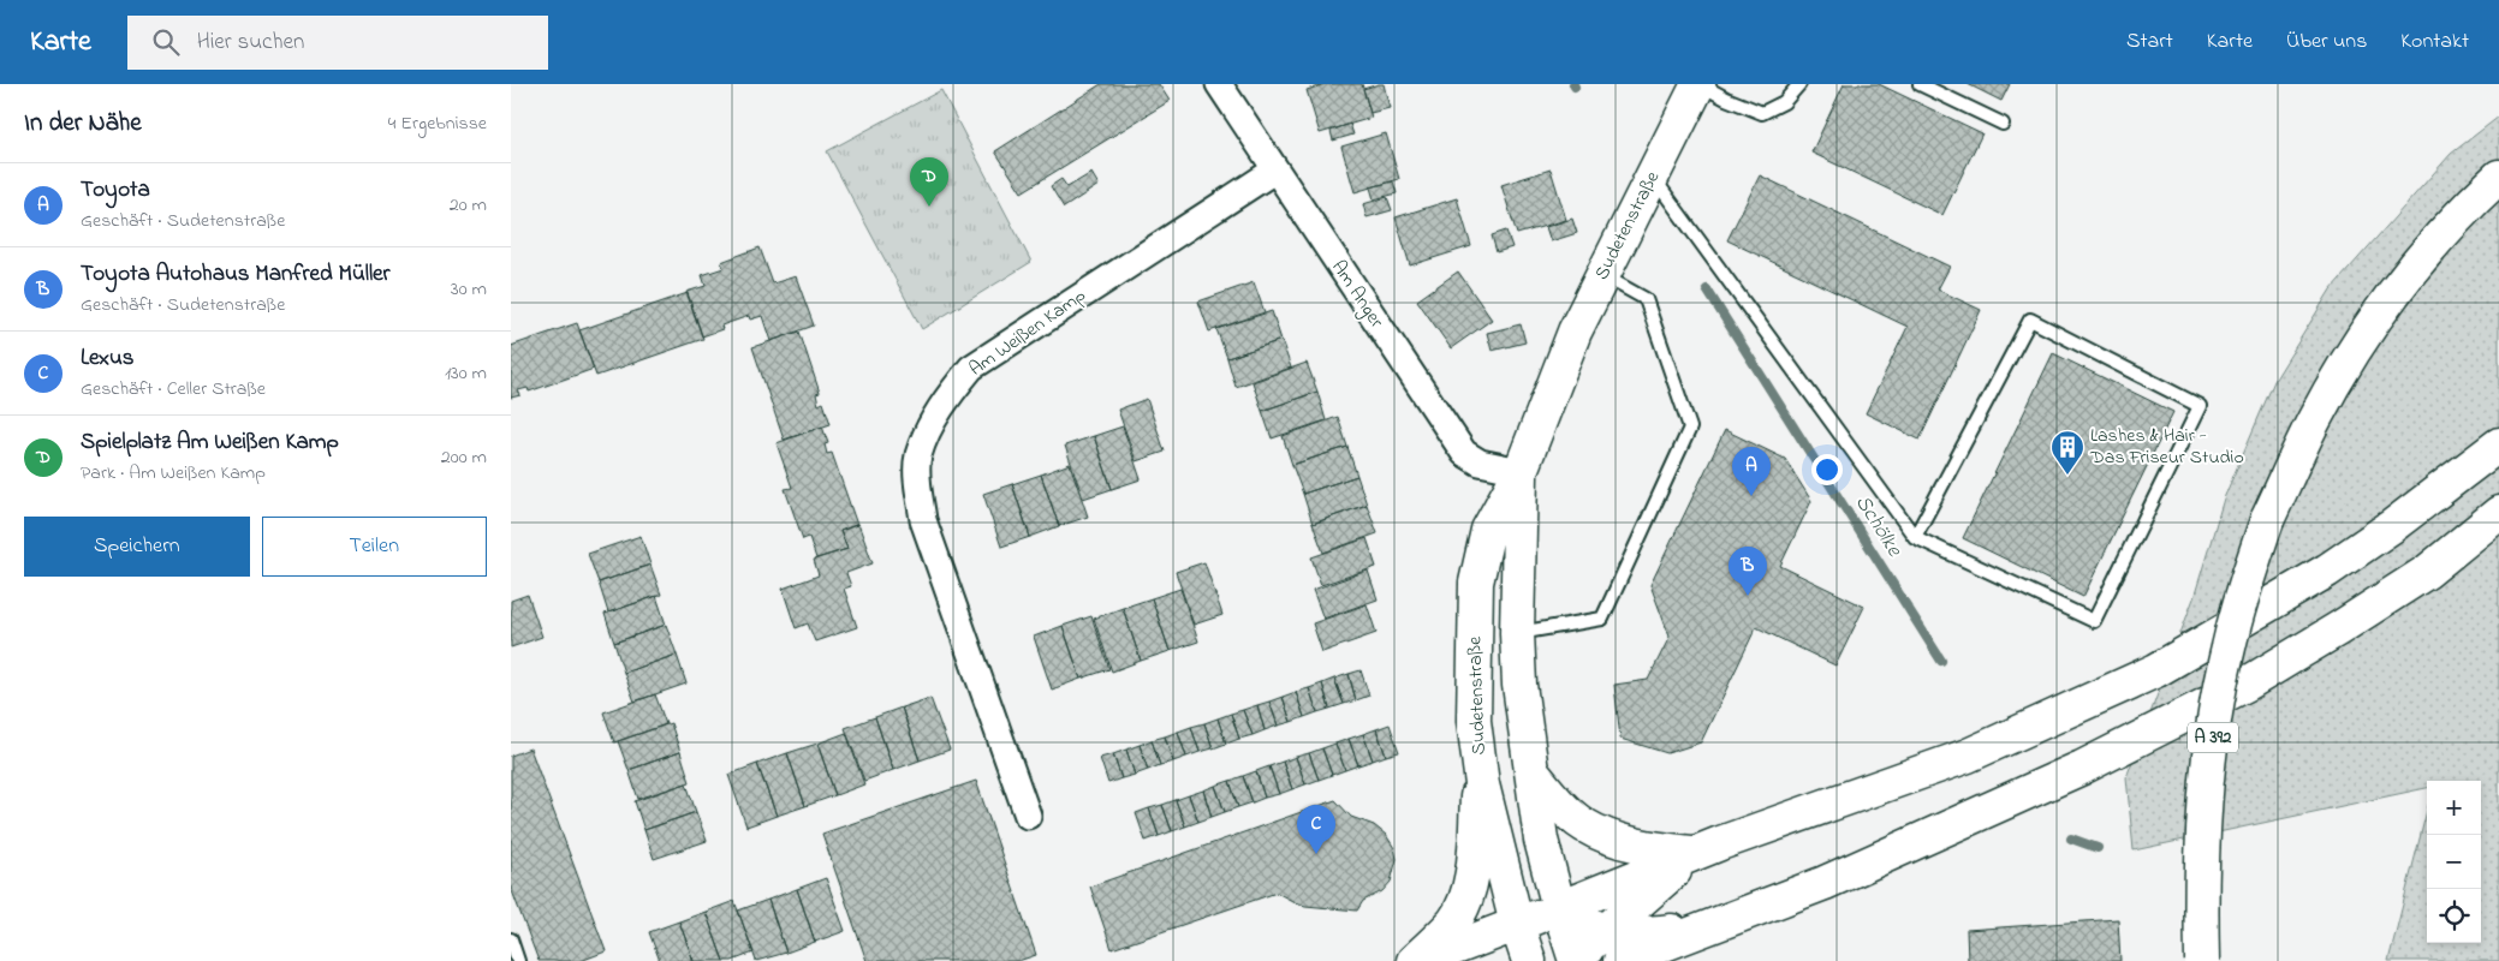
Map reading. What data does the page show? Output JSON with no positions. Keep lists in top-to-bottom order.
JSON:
{
  "streets": {
    "main road": ["Sudetenstraße", "A 392"],
    "street": ["Am Anger", "Am Weißen Kamp"]
  },
  "crossings": [
    ["Sudetenstraße", "Am Anger"],
    ["Am Anger", "Am Weißen Kamp"]
  ],
  "water": ["Schölke"],
  "places": {
    "building": ["Lashes & Hair - Das Friseur Studio"]
  },
  "page": {
    "header": "Karte",
    "search": "Hier suchen",
    "nav": [
      "Start",
      "Karte",
      "Über uns",
      "Kontakt"
    ],
    "heading": ["In der Nähe", "4 Ergebnisse"],
    "pins": [
      "D",
      "A",
      "B",
      "C"
    ],
    "list": [
      {
        "mark": "A",
        "name": "Toyota",
        "note": "Geschäft · Sudetenstraße",
        "value": "20 m"
      },
      {
        "mark": "B",
        "name": "Toyota Autohaus Manfred Müller",
        "note": "Geschäft · Sudetenstraße",
        "value": "30 m"
      },
      {
        "mark": "C",
        "name": "Lexus",
        "note": "Geschäft · Celler Straße",
        "value": "130 m"
      },
      {
        "mark": "D",
        "name": "Spielplatz Am Weißen Kamp",
        "note": "Park · Am Weißen Kamp",
        "value": "200 m"
      }
    ],
    "buttons": ["Speichern", "Teilen"],
    "map_buttons": ["+", "−"]
  }
}
